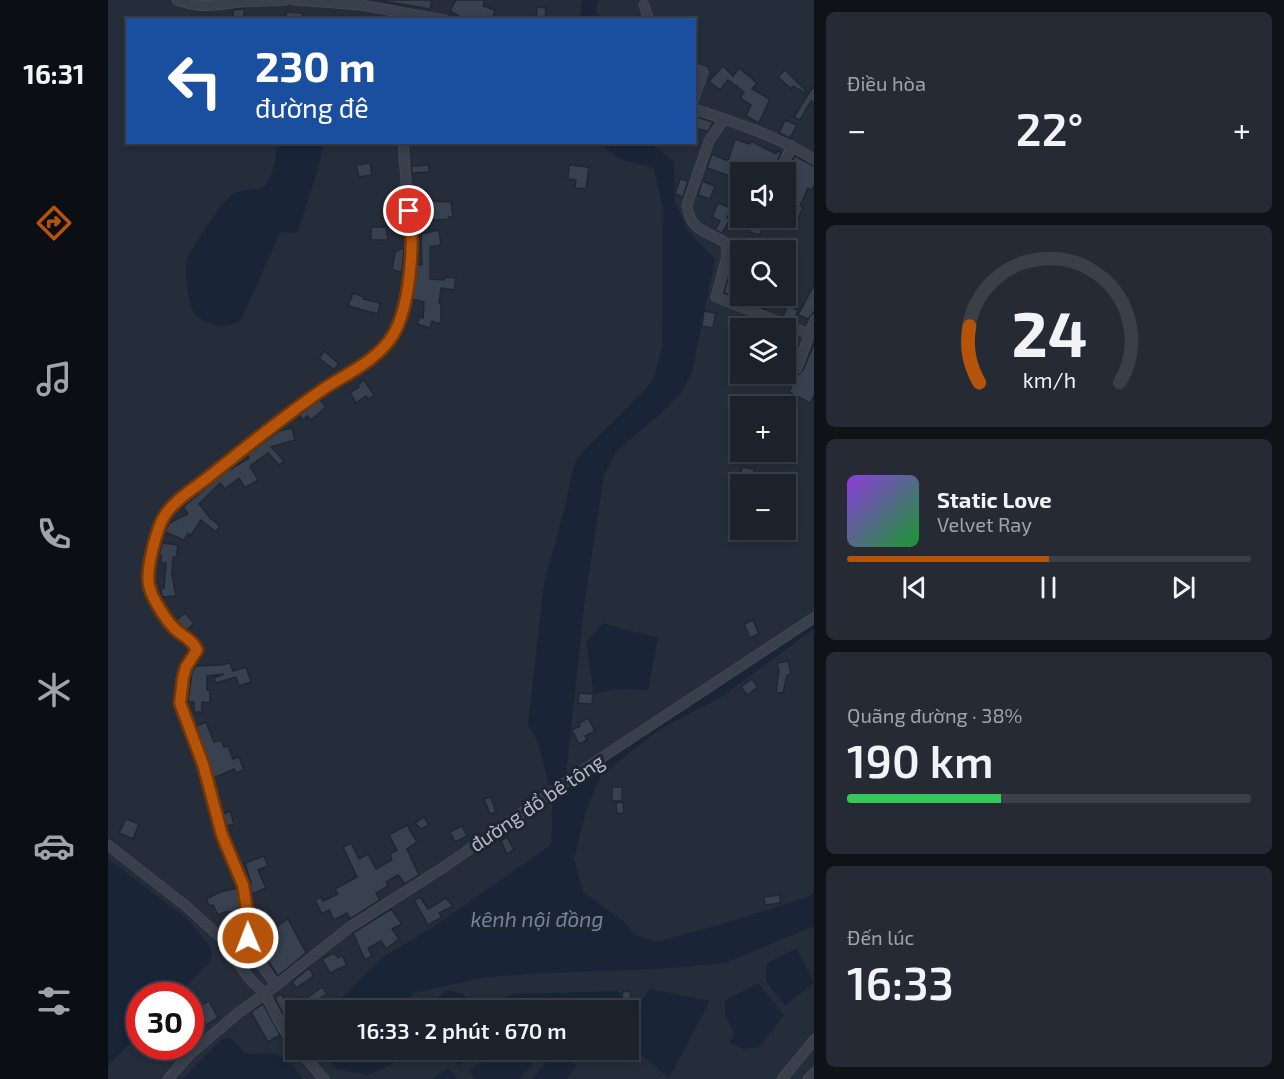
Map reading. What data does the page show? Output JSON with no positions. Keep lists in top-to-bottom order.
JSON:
{
  "streets": {
    "street": ["đường đổ bê tông"]
  },
  "water": ["kênh nội đồng"],
  "page": {
    "tabs": "16:31",
    "tile": [
      "Điều hòa",
      ["Quãng đường · 38%", "190 km"],
      ["Đến lúc", "16:33"]
    ],
    "turn": ["230 m", "đường đê"],
    "heat": ["−", "22°", "+"],
    "map_buttons": ["+", "−"],
    "song": ["Static Love", "Velvet Ray"],
    "limit": "30",
    "trip": "16:33 · 2 phút · 670 m",
    "gauge": ["24", "km/h"]
  }
}
